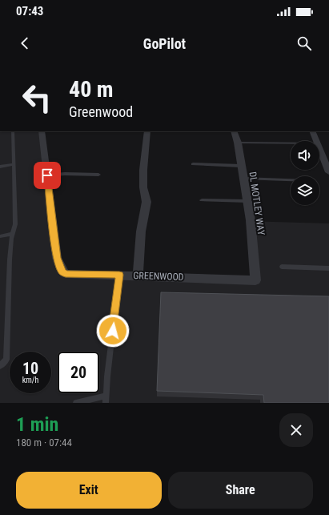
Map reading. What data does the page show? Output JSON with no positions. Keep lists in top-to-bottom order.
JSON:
{
  "streets": {
    "street": ["DL MOTLEY WAY", "GREENWOOD"]
  },
  "crossings": [
    ["DL MOTLEY WAY", "GREENWOOD"]
  ],
  "page": {
    "status": "07:43",
    "header": "GoPilot",
    "turn": ["40 m", "Greenwood"],
    "speed": "10 km/h",
    "limit": "20",
    "heading": ["1 min", "180 m · 07:44"],
    "buttons": ["Exit", "Share"]
  }
}
